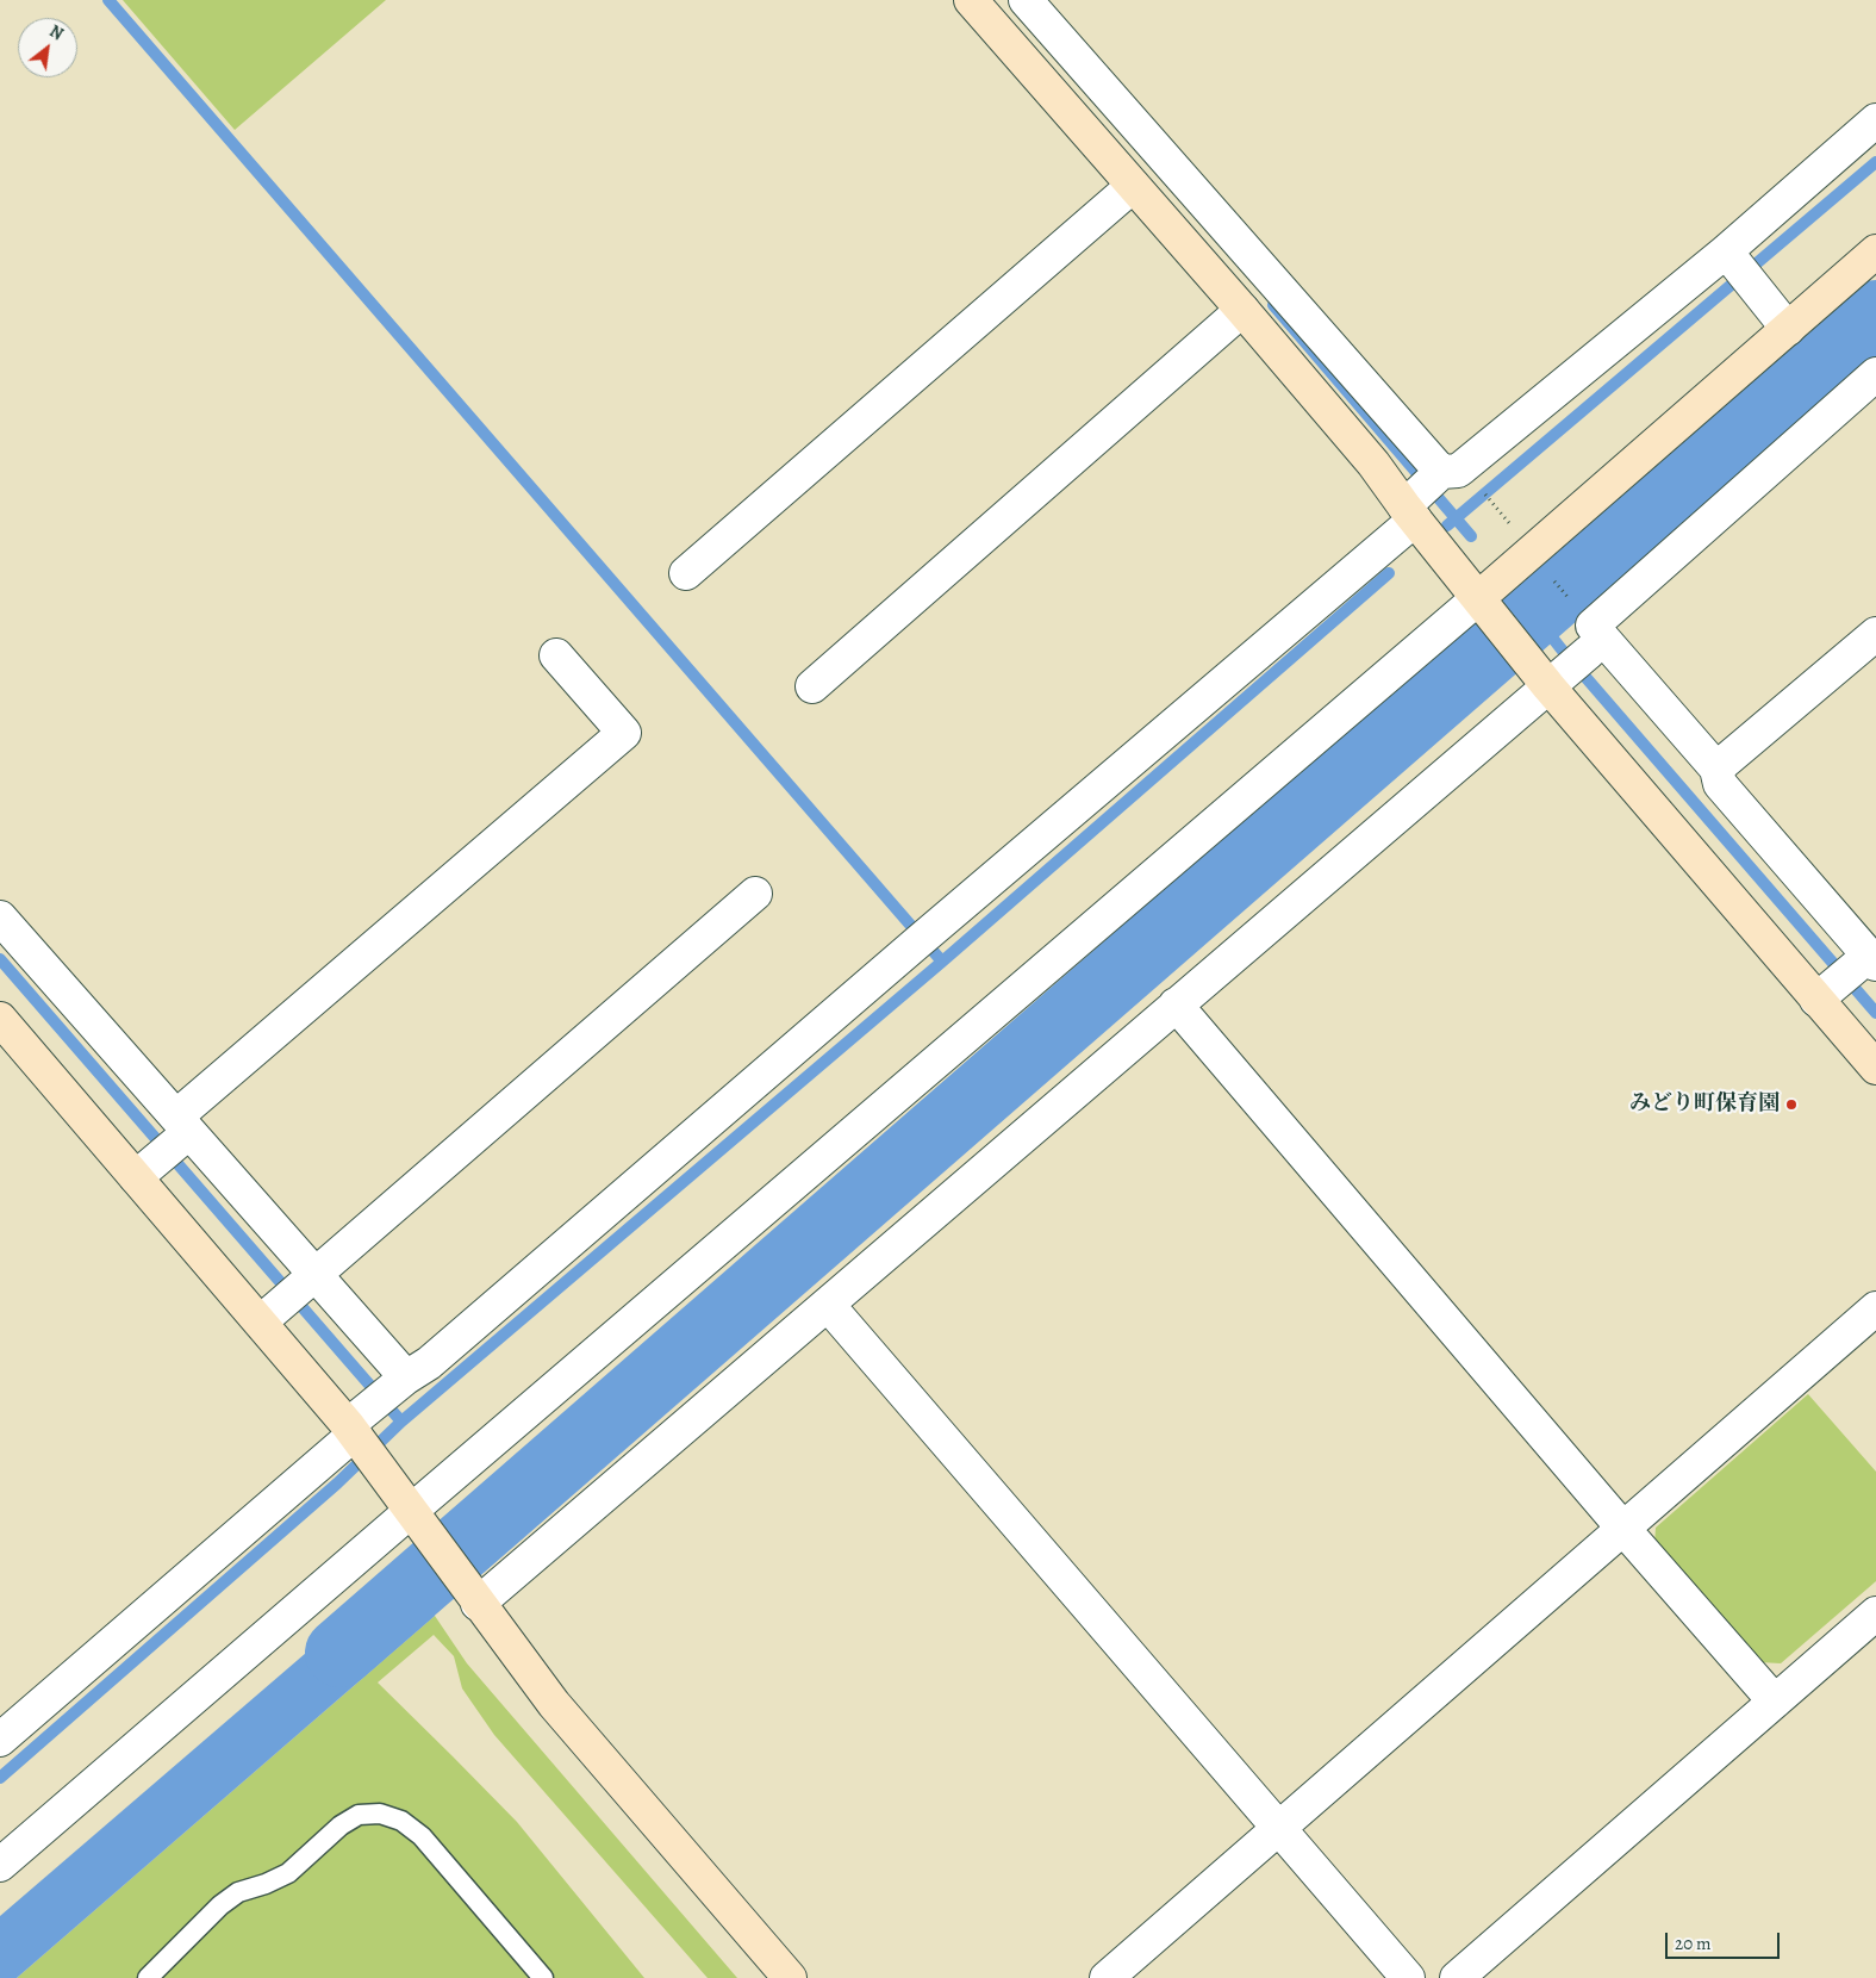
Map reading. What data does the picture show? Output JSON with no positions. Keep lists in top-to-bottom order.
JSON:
{
  "places": ["みどり町保育園"],
  "scale_bar": "20 m",
  "north": "top right"
}
